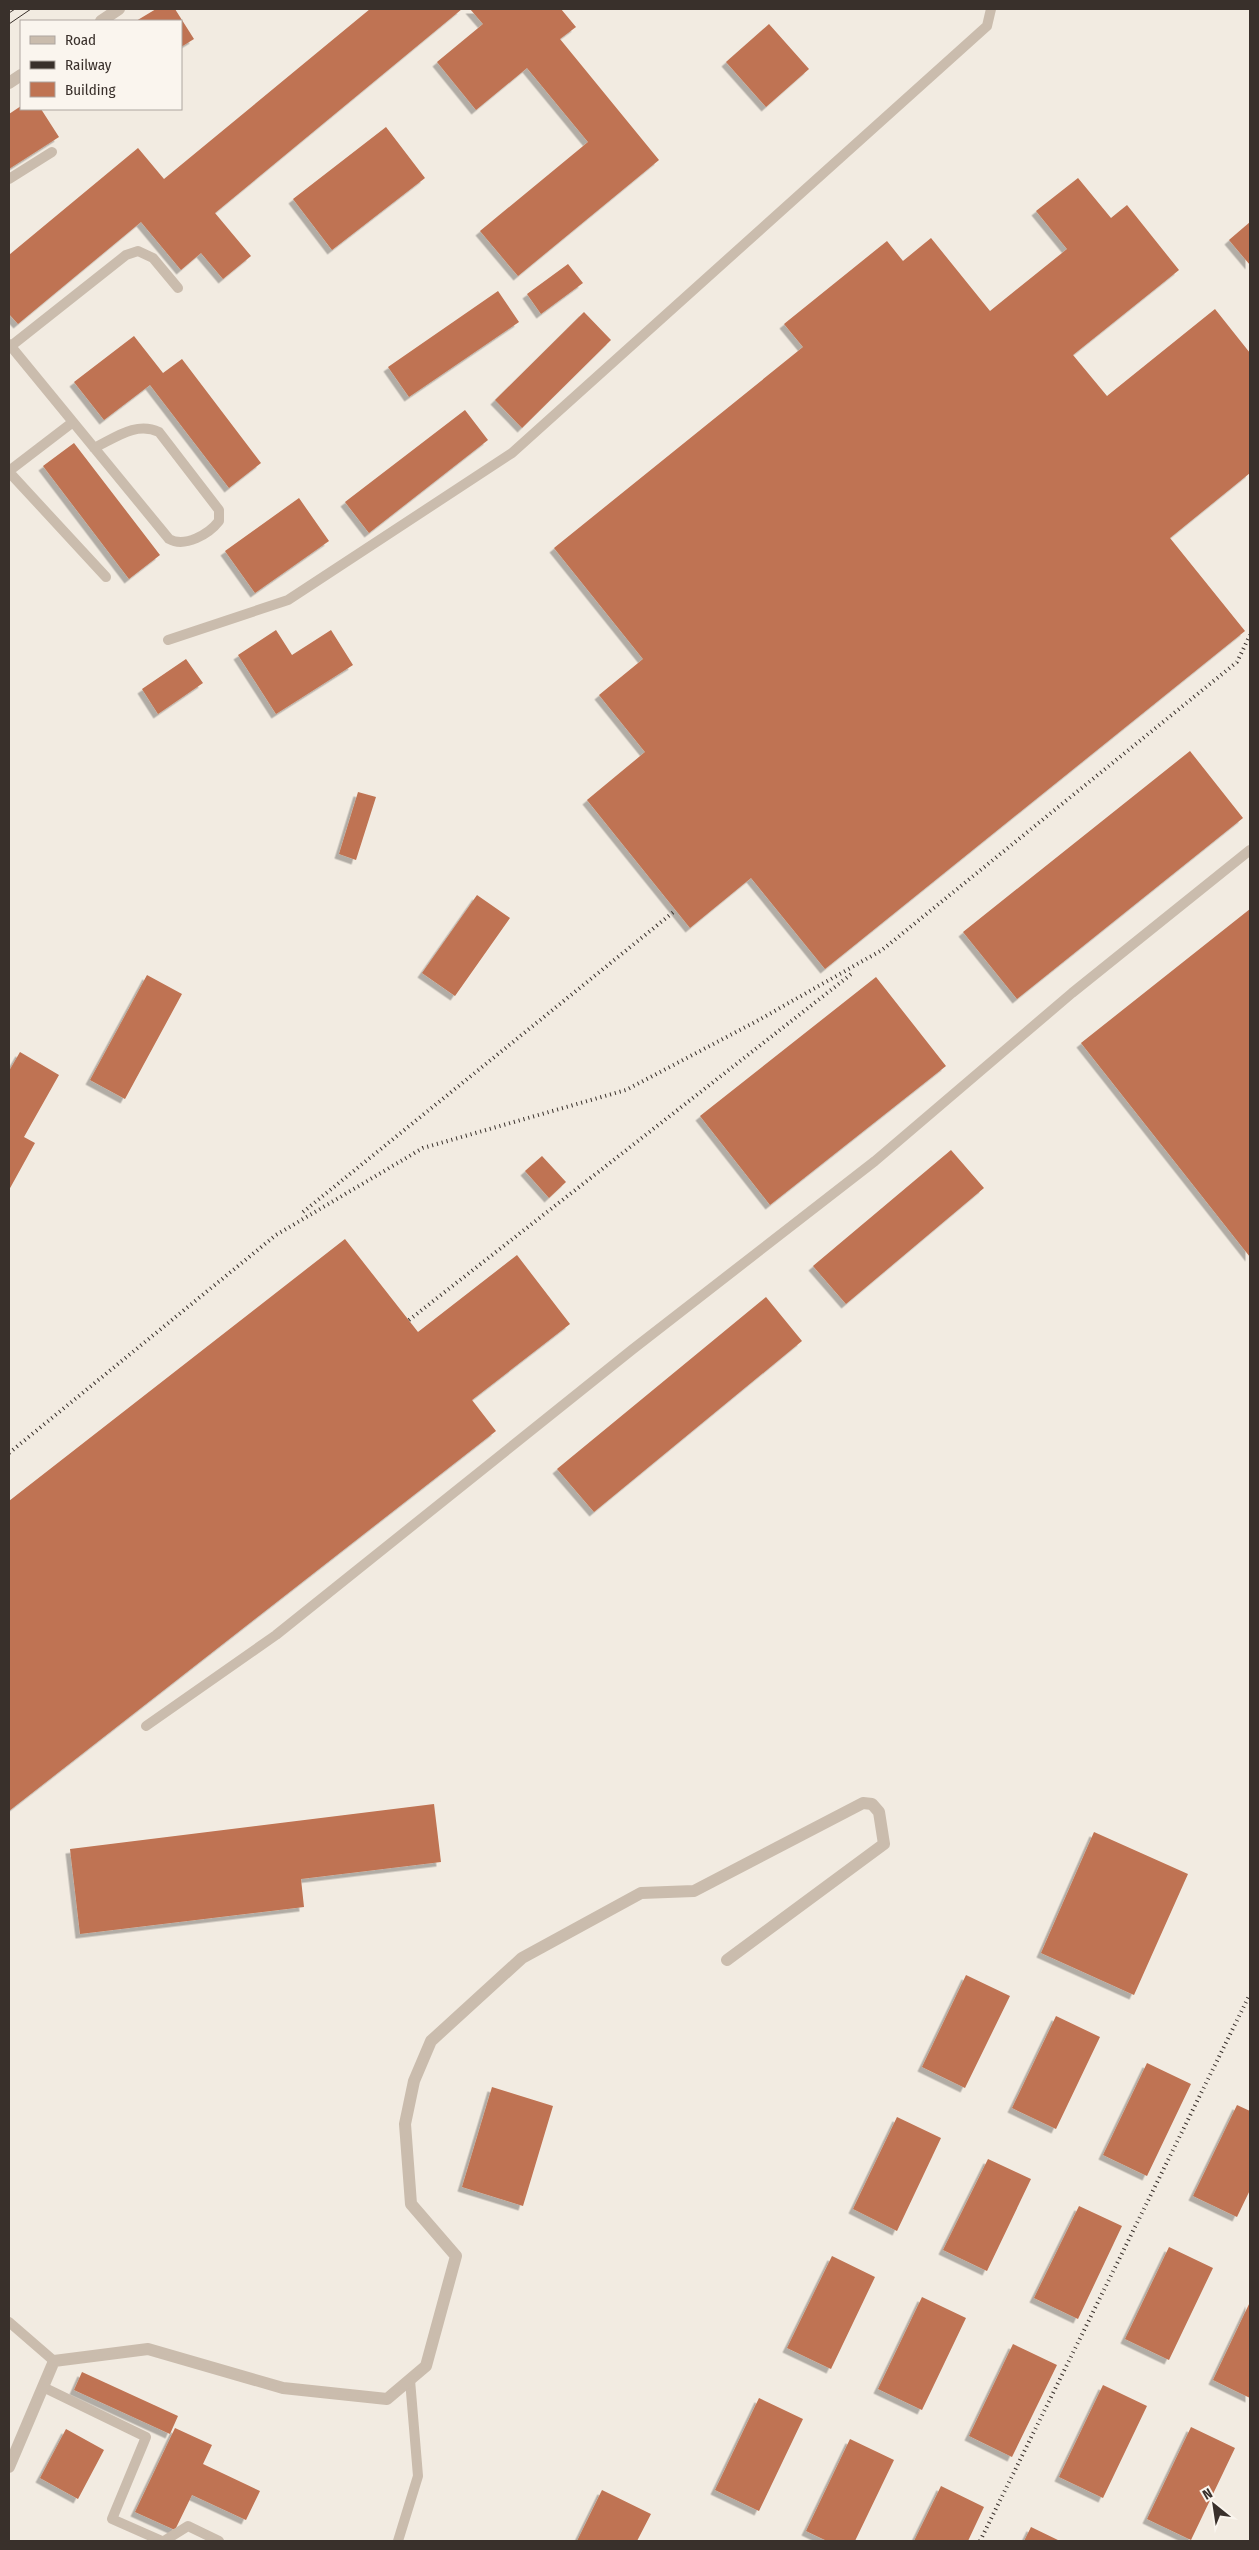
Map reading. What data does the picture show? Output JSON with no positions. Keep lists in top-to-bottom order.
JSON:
{
  "legend": ["Road", "Railway", "Building"],
  "north": "top left"
}
